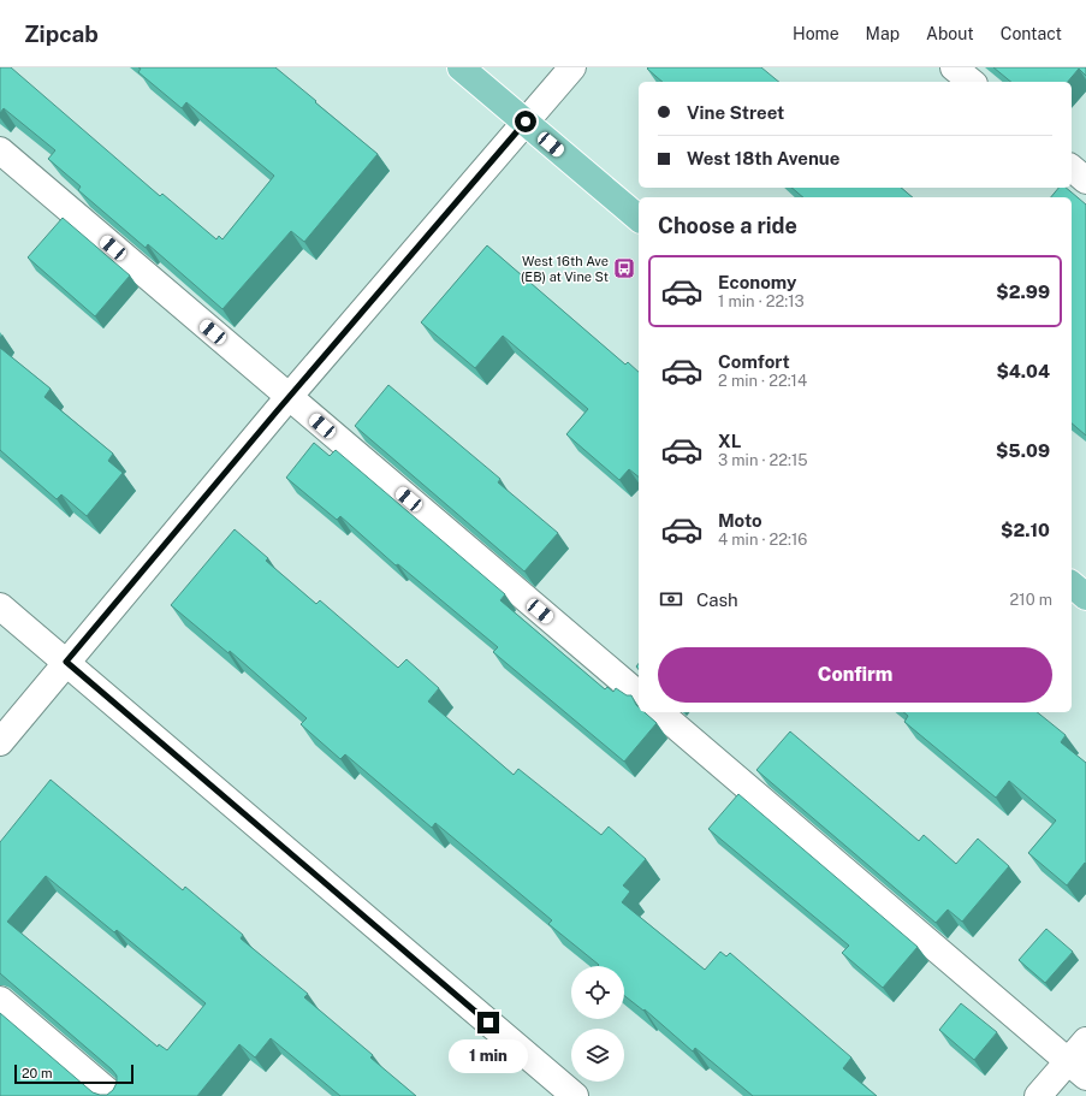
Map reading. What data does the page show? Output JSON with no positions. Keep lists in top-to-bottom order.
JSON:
{
  "places": {
    "bus stop": ["West 16th Ave (EB) at Vine St"]
  },
  "scale_bar": "20 m",
  "page": {
    "header": "Zipcab",
    "nav": [
      "Home",
      "Map",
      "About",
      "Contact"
    ],
    "banner": ["Vine Street", "West 18th Avenue"],
    "heading": "Choose a ride",
    "list": [
      {
        "name": "Economy",
        "note": "1 min · 22:13",
        "value": "$2.99"
      },
      {
        "name": "Comfort",
        "note": "2 min · 22:14",
        "value": "$4.04"
      },
      {
        "name": "XL",
        "note": "3 min · 22:15",
        "value": "$5.09"
      },
      {
        "name": "Moto",
        "note": "4 min · 22:16",
        "value": "$2.10"
      }
    ],
    "pay": ["Cash", "210 m"],
    "buttons": "Confirm",
    "bubble": "1 min",
    "scale": "20 m"
  }
}
